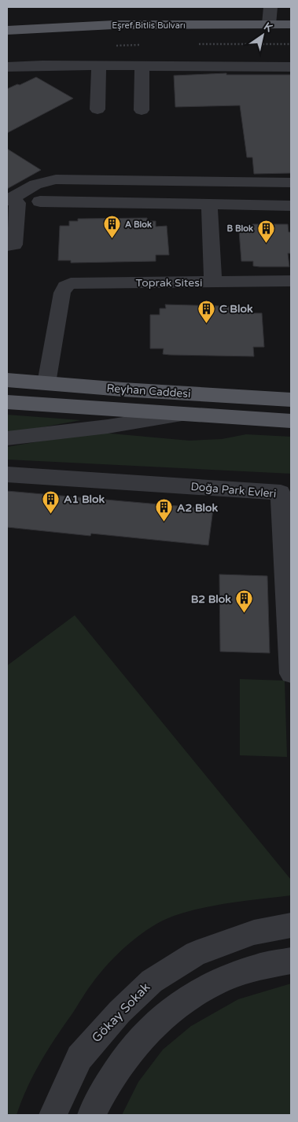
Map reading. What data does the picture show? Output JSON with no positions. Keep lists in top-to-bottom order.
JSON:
{
  "streets": {
    "main road": ["Eşref Bitlis Bulvarı", "Reyhan Caddesi"],
    "street": ["Toprak Sitesi", "Doğa Park Evleri", "Gökay Sokak"]
  },
  "crossings": [
    ["Toprak Sitesi", "Reyhan Caddesi"]
  ],
  "places": {
    "building": [
      "A Blok",
      "B Blok",
      "C Blok",
      "A1 Blok",
      "A2 Blok",
      "B2 Blok"
    ]
  },
  "north": "top right"
}
